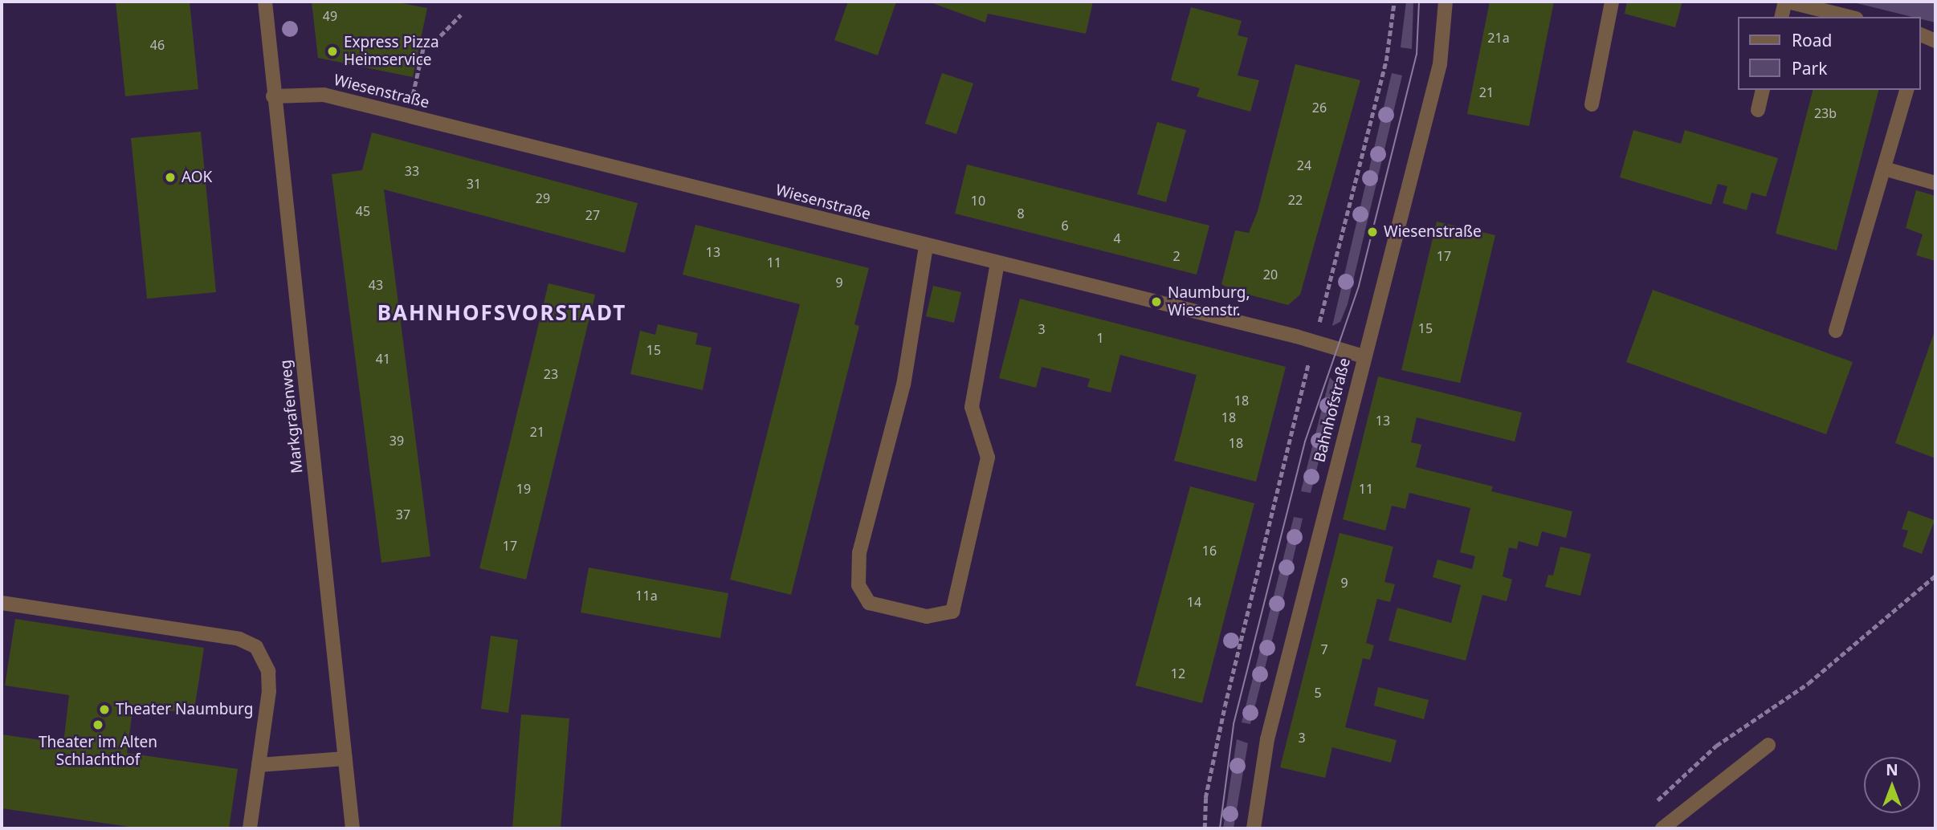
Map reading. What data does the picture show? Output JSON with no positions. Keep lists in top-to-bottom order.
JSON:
{
  "streets": {
    "street": ["Wiesenstraße", "Bahnhofstraße", "Markgrafenweg"]
  },
  "crossings": [
    ["Wiesenstraße", "Bahnhofstraße"],
    ["Wiesenstraße", "Markgrafenweg"]
  ],
  "districts": ["BAHNHOFSVORSTADT"],
  "places": [
    "Express Pizza Heimservice",
    "AOK",
    "Wiesenstraße",
    "Naumburg, Wiesenstr.",
    "Theater Naumburg",
    "Theater im Alten Schlachthof"
  ],
  "house_numbers": [
    "49",
    "21a",
    "46",
    "21",
    "26",
    "23b",
    "24",
    "33",
    "31",
    "29",
    "22",
    "10",
    "45",
    "8",
    "27",
    "6",
    "4",
    "13",
    "2",
    "17",
    "11",
    "20",
    "9",
    "43",
    "15",
    "3",
    "1",
    "15",
    "41",
    "23",
    "18",
    "18",
    "13",
    "21",
    "39",
    "18",
    "19",
    "11",
    "37",
    "17",
    "16",
    "9",
    "11a",
    "14",
    "7",
    "12",
    "5",
    "3"
  ],
  "legend": ["Road", "Park"],
  "north": "top"
}
